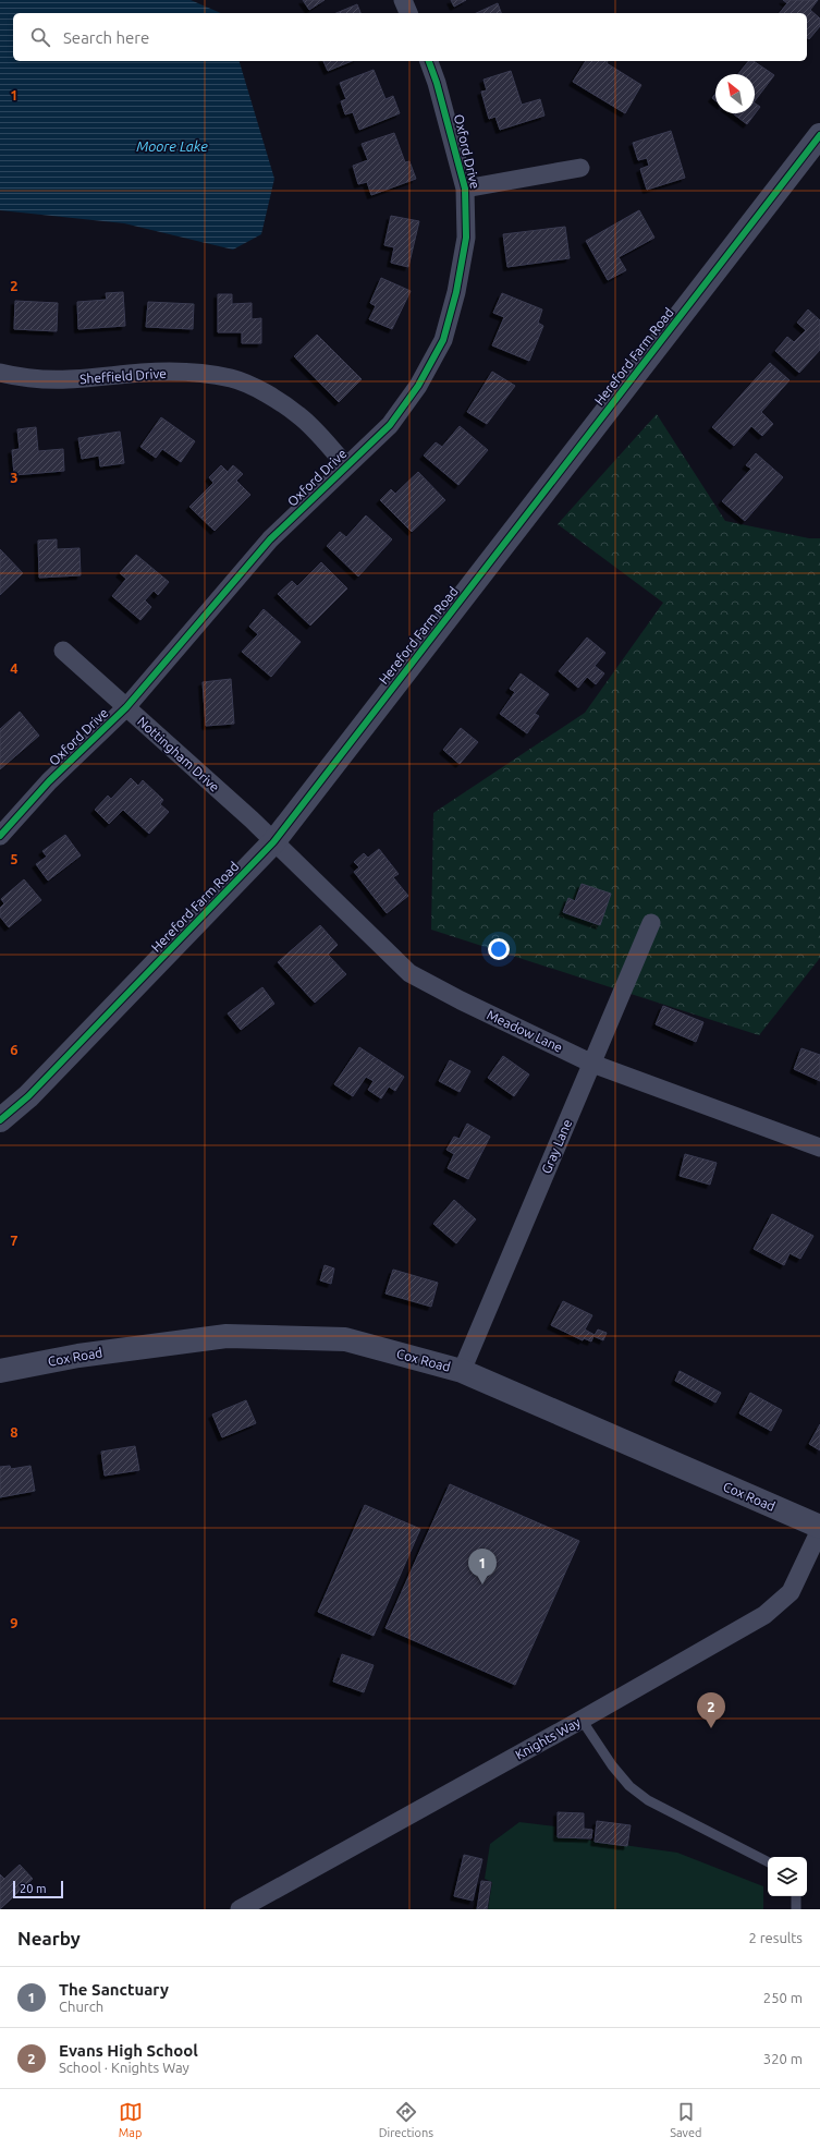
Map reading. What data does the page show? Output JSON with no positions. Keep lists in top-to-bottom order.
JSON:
{
  "streets": {
    "street": [
      "Oxford Drive",
      "Hereford Farm Road",
      "Sheffield Drive",
      "Nottingham Drive",
      "Meadow Lane",
      "Gray Lane",
      "Cox Road",
      "Knights Way"
    ]
  },
  "crossings": [
    ["Oxford Drive", "Sheffield Drive"],
    ["Oxford Drive", "Nottingham Drive"],
    ["Hereford Farm Road", "Nottingham Drive"],
    ["Hereford Farm Road", "Meadow Lane"],
    ["Nottingham Drive", "Meadow Lane"],
    ["Meadow Lane", "Gray Lane"],
    ["Gray Lane", "Cox Road"]
  ],
  "water": ["Moore Lake"],
  "scale_bar": "20 m",
  "north": "top left",
  "page": {
    "search": "Search here",
    "pins": ["1", "2"],
    "scale": "20 m",
    "heading": ["Nearby", "2 results"],
    "list": [
      {
        "mark": "1",
        "name": "The Sanctuary",
        "note": "Church",
        "value": "250 m"
      },
      {
        "mark": "2",
        "name": "Evans High School",
        "note": "School · Knights Way",
        "value": "320 m"
      }
    ],
    "nav": ["Map", "Directions", "Saved"]
  },
  "grid": {
    "rows": [
      "1",
      "2",
      "3",
      "4",
      "5",
      "6",
      "7",
      "8",
      "9"
    ]
  }
}
